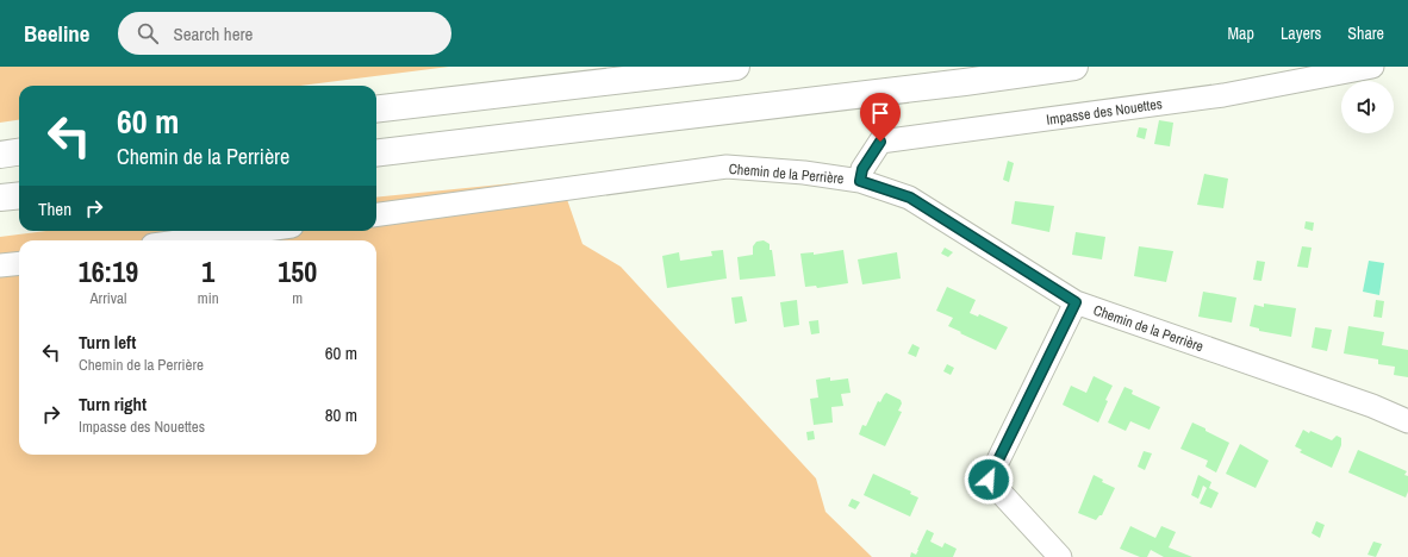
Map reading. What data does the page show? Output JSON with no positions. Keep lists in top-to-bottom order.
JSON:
{
  "streets": {
    "street": ["Impasse des Nouettes", "Chemin de la Perrière"]
  },
  "crossings": [
    ["Impasse des Nouettes", "Chemin de la Perrière"]
  ],
  "page": {
    "header": "Beeline",
    "search": "Search here",
    "nav": ["Map", "Layers", "Share"],
    "turn": ["60 m", "Chemin de la Perrière"],
    "then": "Then",
    "eta": [
      "16:19",
      "Arrival",
      "1",
      "min",
      "150",
      "m"
    ],
    "list": [
      {
        "name": "Turn left",
        "note": "Chemin de la Perrière",
        "value": "60 m"
      },
      {
        "name": "Turn right",
        "note": "Impasse des Nouettes",
        "value": "80 m"
      }
    ]
  }
}
